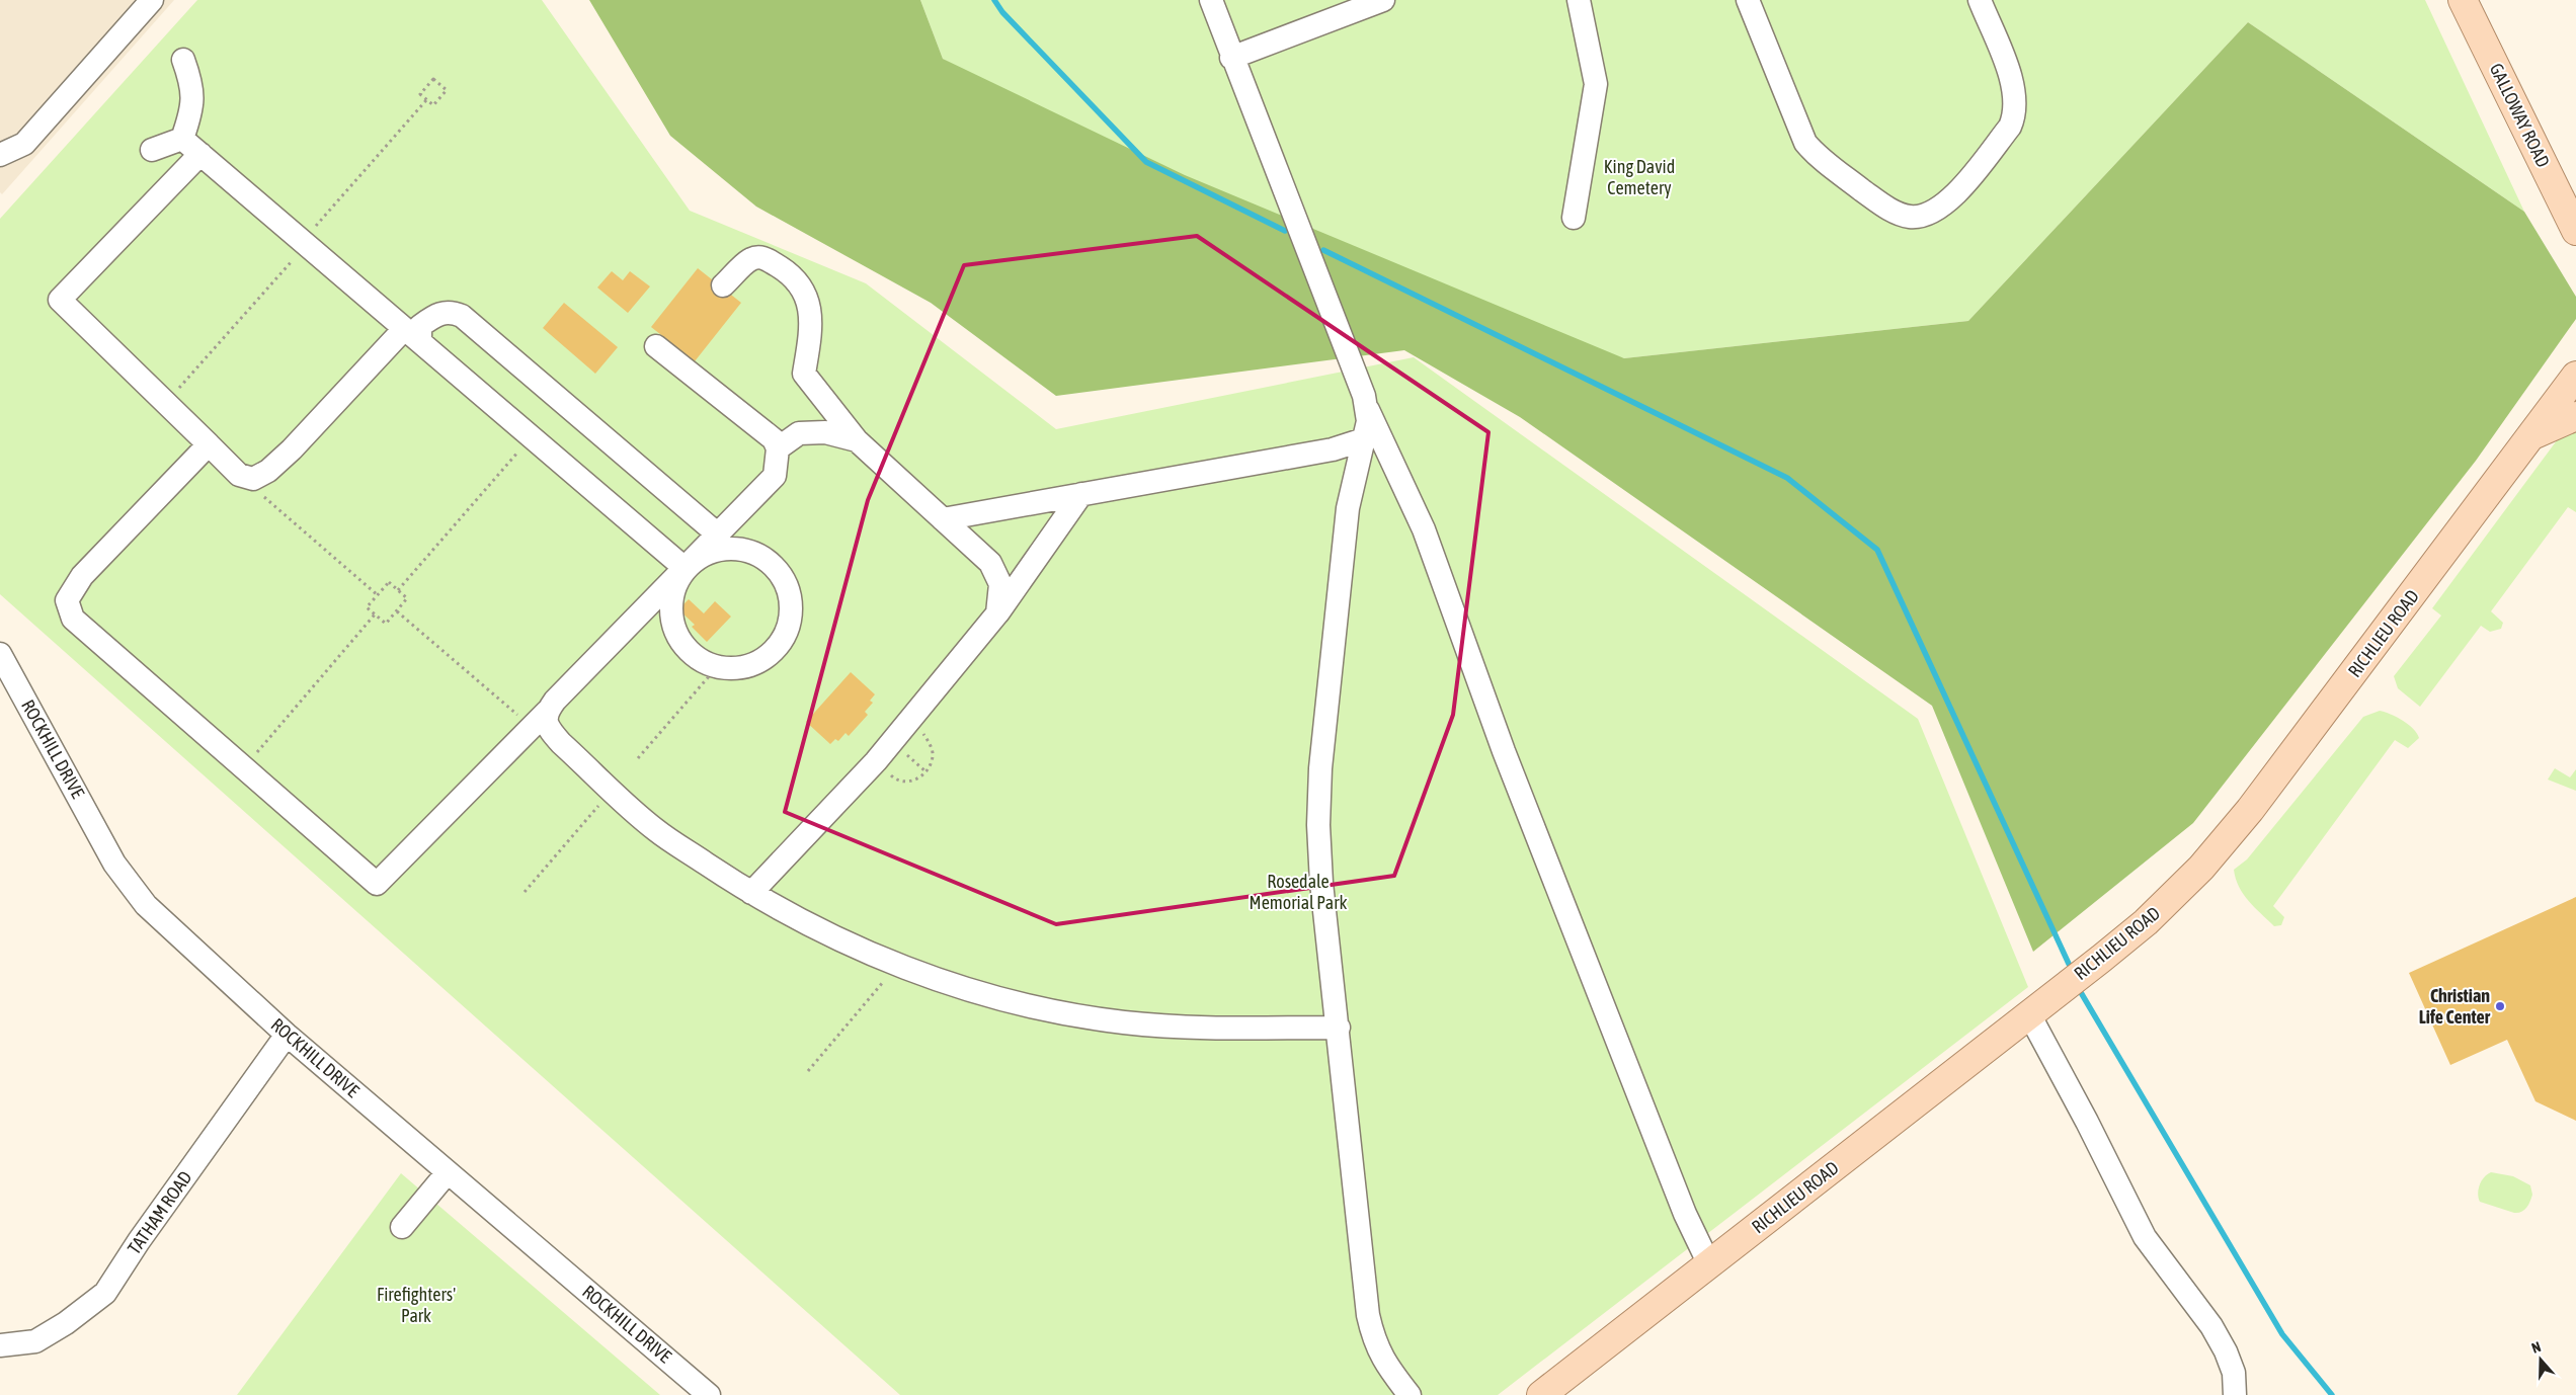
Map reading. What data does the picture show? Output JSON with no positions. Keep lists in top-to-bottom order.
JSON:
{
  "streets": {
    "main road": ["GALLOWAY ROAD", "RICHLIEU ROAD"],
    "street": ["ROCKHILL DRIVE", "TATHAM ROAD"]
  },
  "crossings": [
    ["ROCKHILL DRIVE", "TATHAM ROAD"]
  ],
  "parks": ["King David Cemetery", "Rosedale Memorial Park", "Firefighters' Park"],
  "places": ["Christian Life Center"],
  "north": "top"
}
